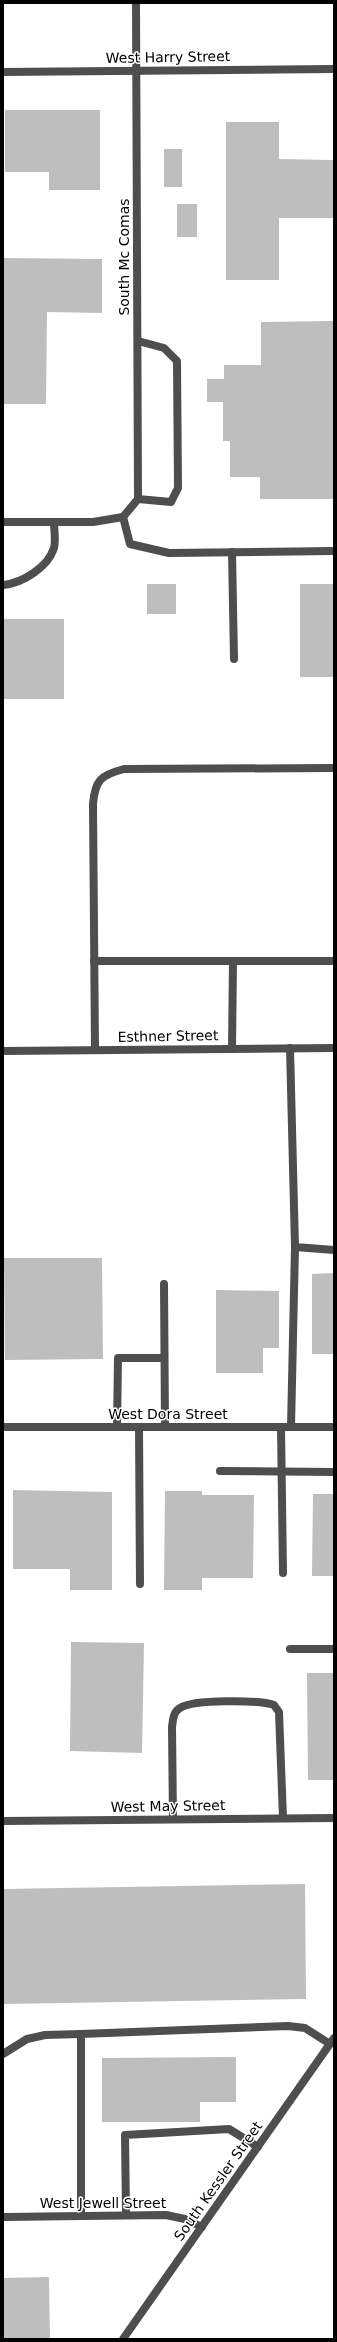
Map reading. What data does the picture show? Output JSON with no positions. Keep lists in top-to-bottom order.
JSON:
{
  "streets": {
    "street": [
      "West Harry Street",
      "South Mc Comas",
      "Esthner Street",
      "West Dora Street",
      "West May Street",
      "South Kessler Street",
      "West Jewell Street"
    ]
  },
  "crossings": [
    ["West Harry Street", "South Mc Comas"],
    ["South Kessler Street", "West Jewell Street"]
  ]
}
